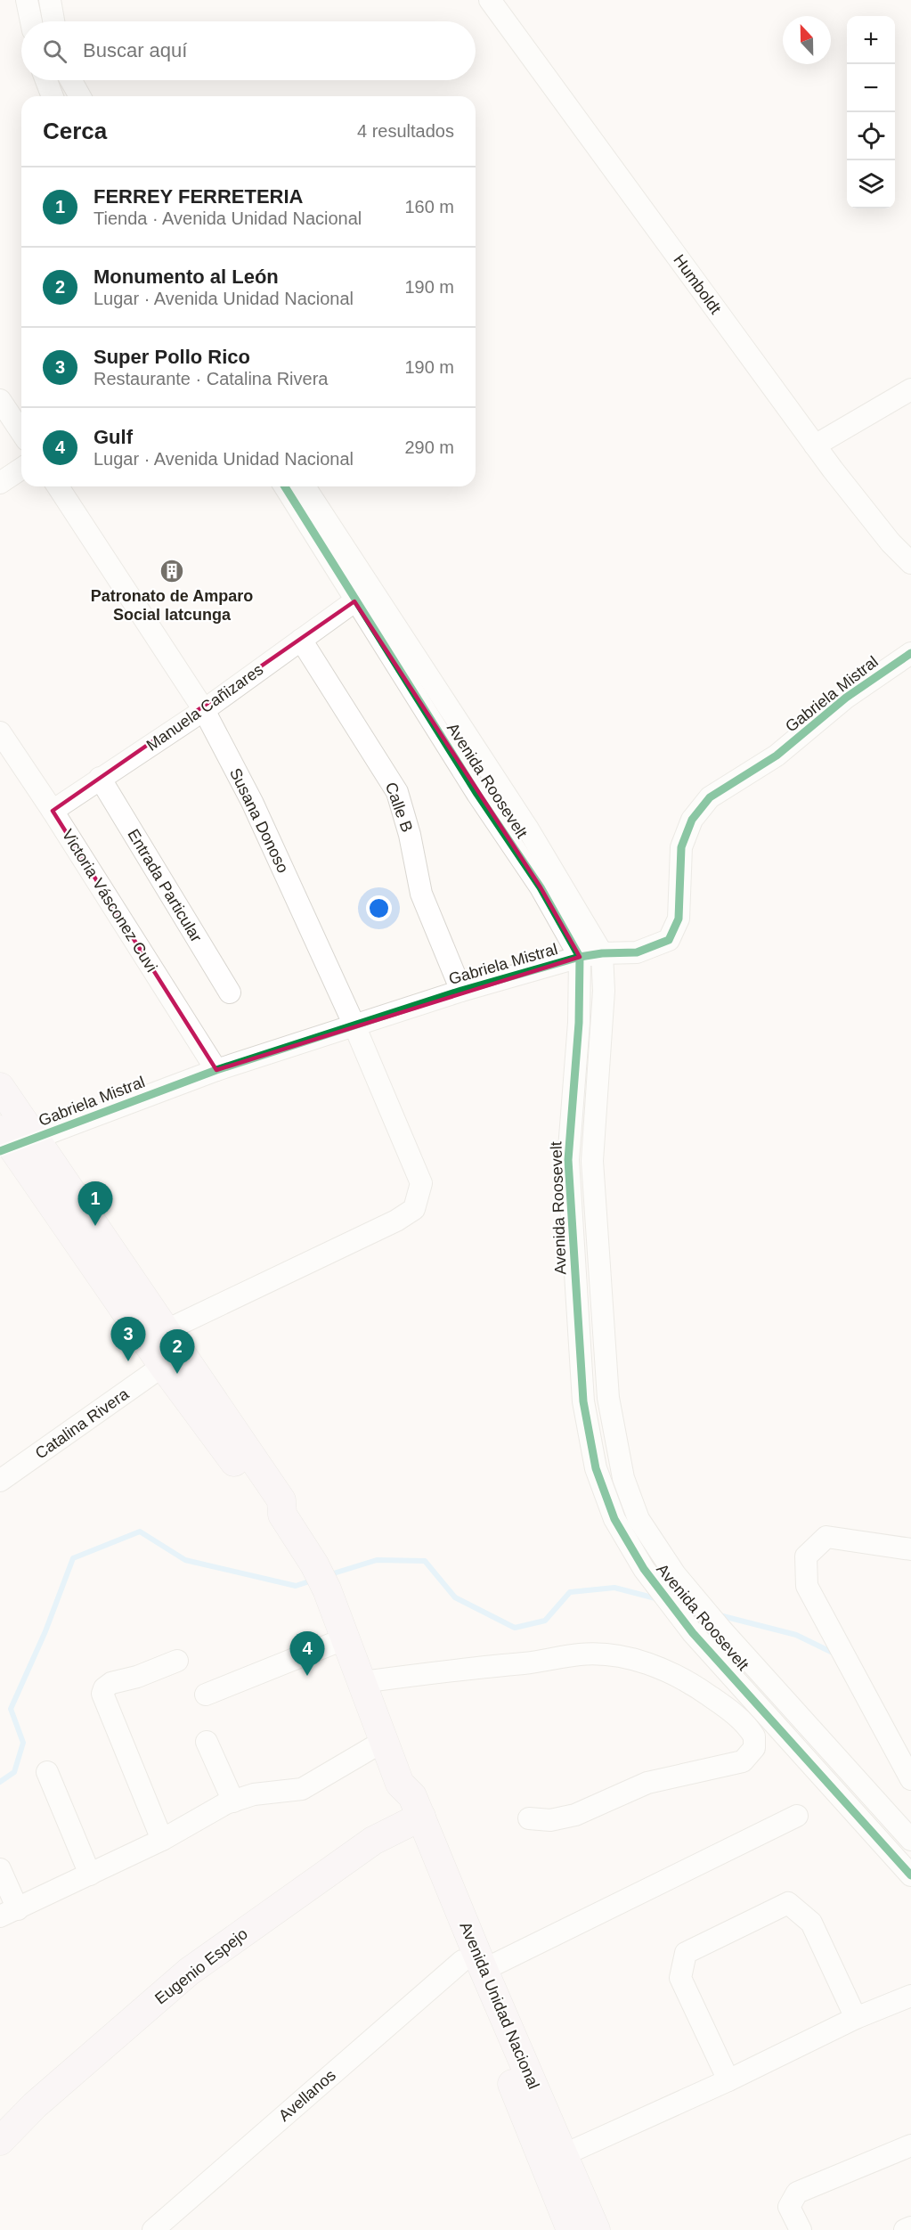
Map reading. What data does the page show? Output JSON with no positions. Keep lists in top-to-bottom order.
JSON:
{
  "streets": {
    "main road": ["Eugenio Espejo", "Avenida Unidad Nacional"],
    "street": [
      "Humboldt",
      "Gabriela Mistral",
      "Manuela Cañizares",
      "Avenida Roosevelt",
      "Calle B",
      "Susana Donoso",
      "Entrada Particular",
      "Victoria Vásconez Cuvi",
      "Catalina Rivera",
      "Avellanos"
    ]
  },
  "crossings": [
    ["Gabriela Mistral", "Avenida Roosevelt"],
    ["Gabriela Mistral", "Calle B"],
    ["Gabriela Mistral", "Susana Donoso"],
    ["Gabriela Mistral", "Victoria Vásconez Cuvi"],
    ["Gabriela Mistral", "Avenida Unidad Nacional"],
    ["Manuela Cañizares", "Avenida Roosevelt"],
    ["Manuela Cañizares", "Calle B"],
    ["Manuela Cañizares", "Susana Donoso"],
    ["Manuela Cañizares", "Entrada Particular"],
    ["Manuela Cañizares", "Victoria Vásconez Cuvi"],
    ["Susana Donoso", "Avenida Unidad Nacional"],
    ["Catalina Rivera", "Avenida Unidad Nacional"],
    ["Eugenio Espejo", "Avenida Unidad Nacional"],
    ["Avenida Unidad Nacional", "Avellanos"]
  ],
  "places": {
    "building": ["Patronato de Amparo Social latcunga"]
  },
  "north": "top",
  "page": {
    "map_buttons": ["+", "−"],
    "search": "Buscar aquí",
    "heading": ["Cerca", "4 resultados"],
    "list": [
      {
        "mark": "1",
        "name": "FERREY FERRETERIA",
        "note": "Tienda · Avenida Unidad Nacional",
        "value": "160 m"
      },
      {
        "mark": "2",
        "name": "Monumento al León",
        "note": "Lugar · Avenida Unidad Nacional",
        "value": "190 m"
      },
      {
        "mark": "3",
        "name": "Super Pollo Rico",
        "note": "Restaurante · Catalina Rivera",
        "value": "190 m"
      },
      {
        "mark": "4",
        "name": "Gulf",
        "note": "Lugar · Avenida Unidad Nacional",
        "value": "290 m"
      }
    ],
    "pins": [
      "1",
      "3",
      "2",
      "4"
    ]
  }
}
